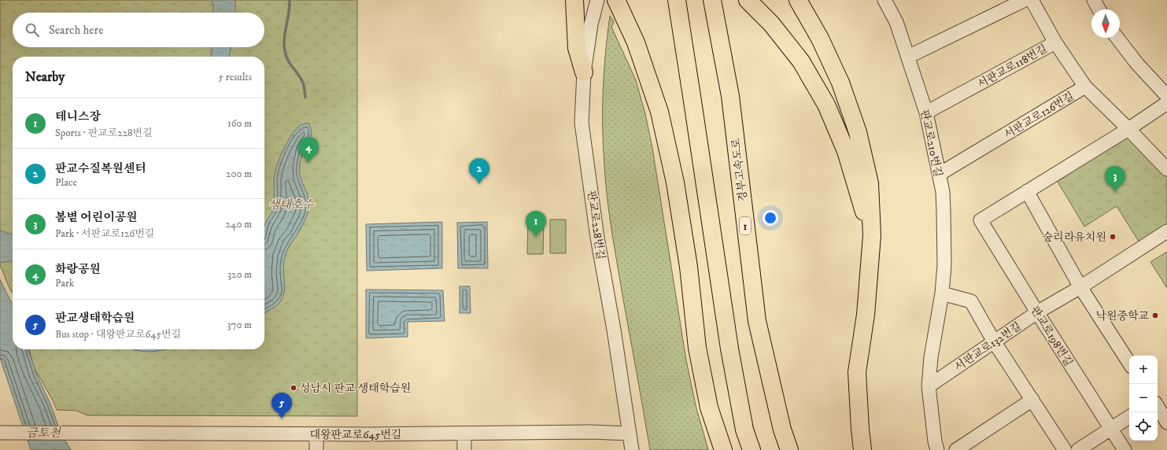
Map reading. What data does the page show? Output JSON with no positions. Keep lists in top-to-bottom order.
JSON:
{
  "streets": {
    "highway": ["경부고속도로", "1"],
    "street": [
      "서판교로118번길",
      "서판교로126번길",
      "판교로210번길",
      "판교로228번길",
      "판교로198번길",
      "서판교로132번길",
      "대왕판교로645번길"
    ]
  },
  "crossings": [
    ["서판교로118번길", "판교로210번길"],
    ["서판교로126번길", "판교로210번길"],
    ["판교로210번길", "서판교로132번길"],
    ["판교로228번길", "대왕판교로645번길"],
    ["판교로198번길", "서판교로132번길"]
  ],
  "water": ["생태호수", "금토천"],
  "places": ["숲리라유치원", "낙원중학교", "성남시 판교 생태학습원"],
  "north": "bottom",
  "page": {
    "search": "Search here",
    "heading": ["Nearby", "5 results"],
    "list": [
      {
        "mark": "1",
        "name": "테니스장",
        "note": "Sports · 판교로228번길",
        "value": "160 m"
      },
      {
        "mark": "2",
        "name": "판교수질복원센터",
        "note": "Place",
        "value": "200 m"
      },
      {
        "mark": "3",
        "name": "봄볕 어린이공원",
        "note": "Park · 서판교로126번길",
        "value": "240 m"
      },
      {
        "mark": "4",
        "name": "화랑공원",
        "note": "Park",
        "value": "320 m"
      },
      {
        "mark": "5",
        "name": "판교생태학습원",
        "note": "Bus stop · 대왕판교로645번길",
        "value": "370 m"
      }
    ],
    "pins": [
      "4",
      "2",
      "3",
      "1",
      "5"
    ],
    "map_buttons": ["+", "−"]
  }
}
